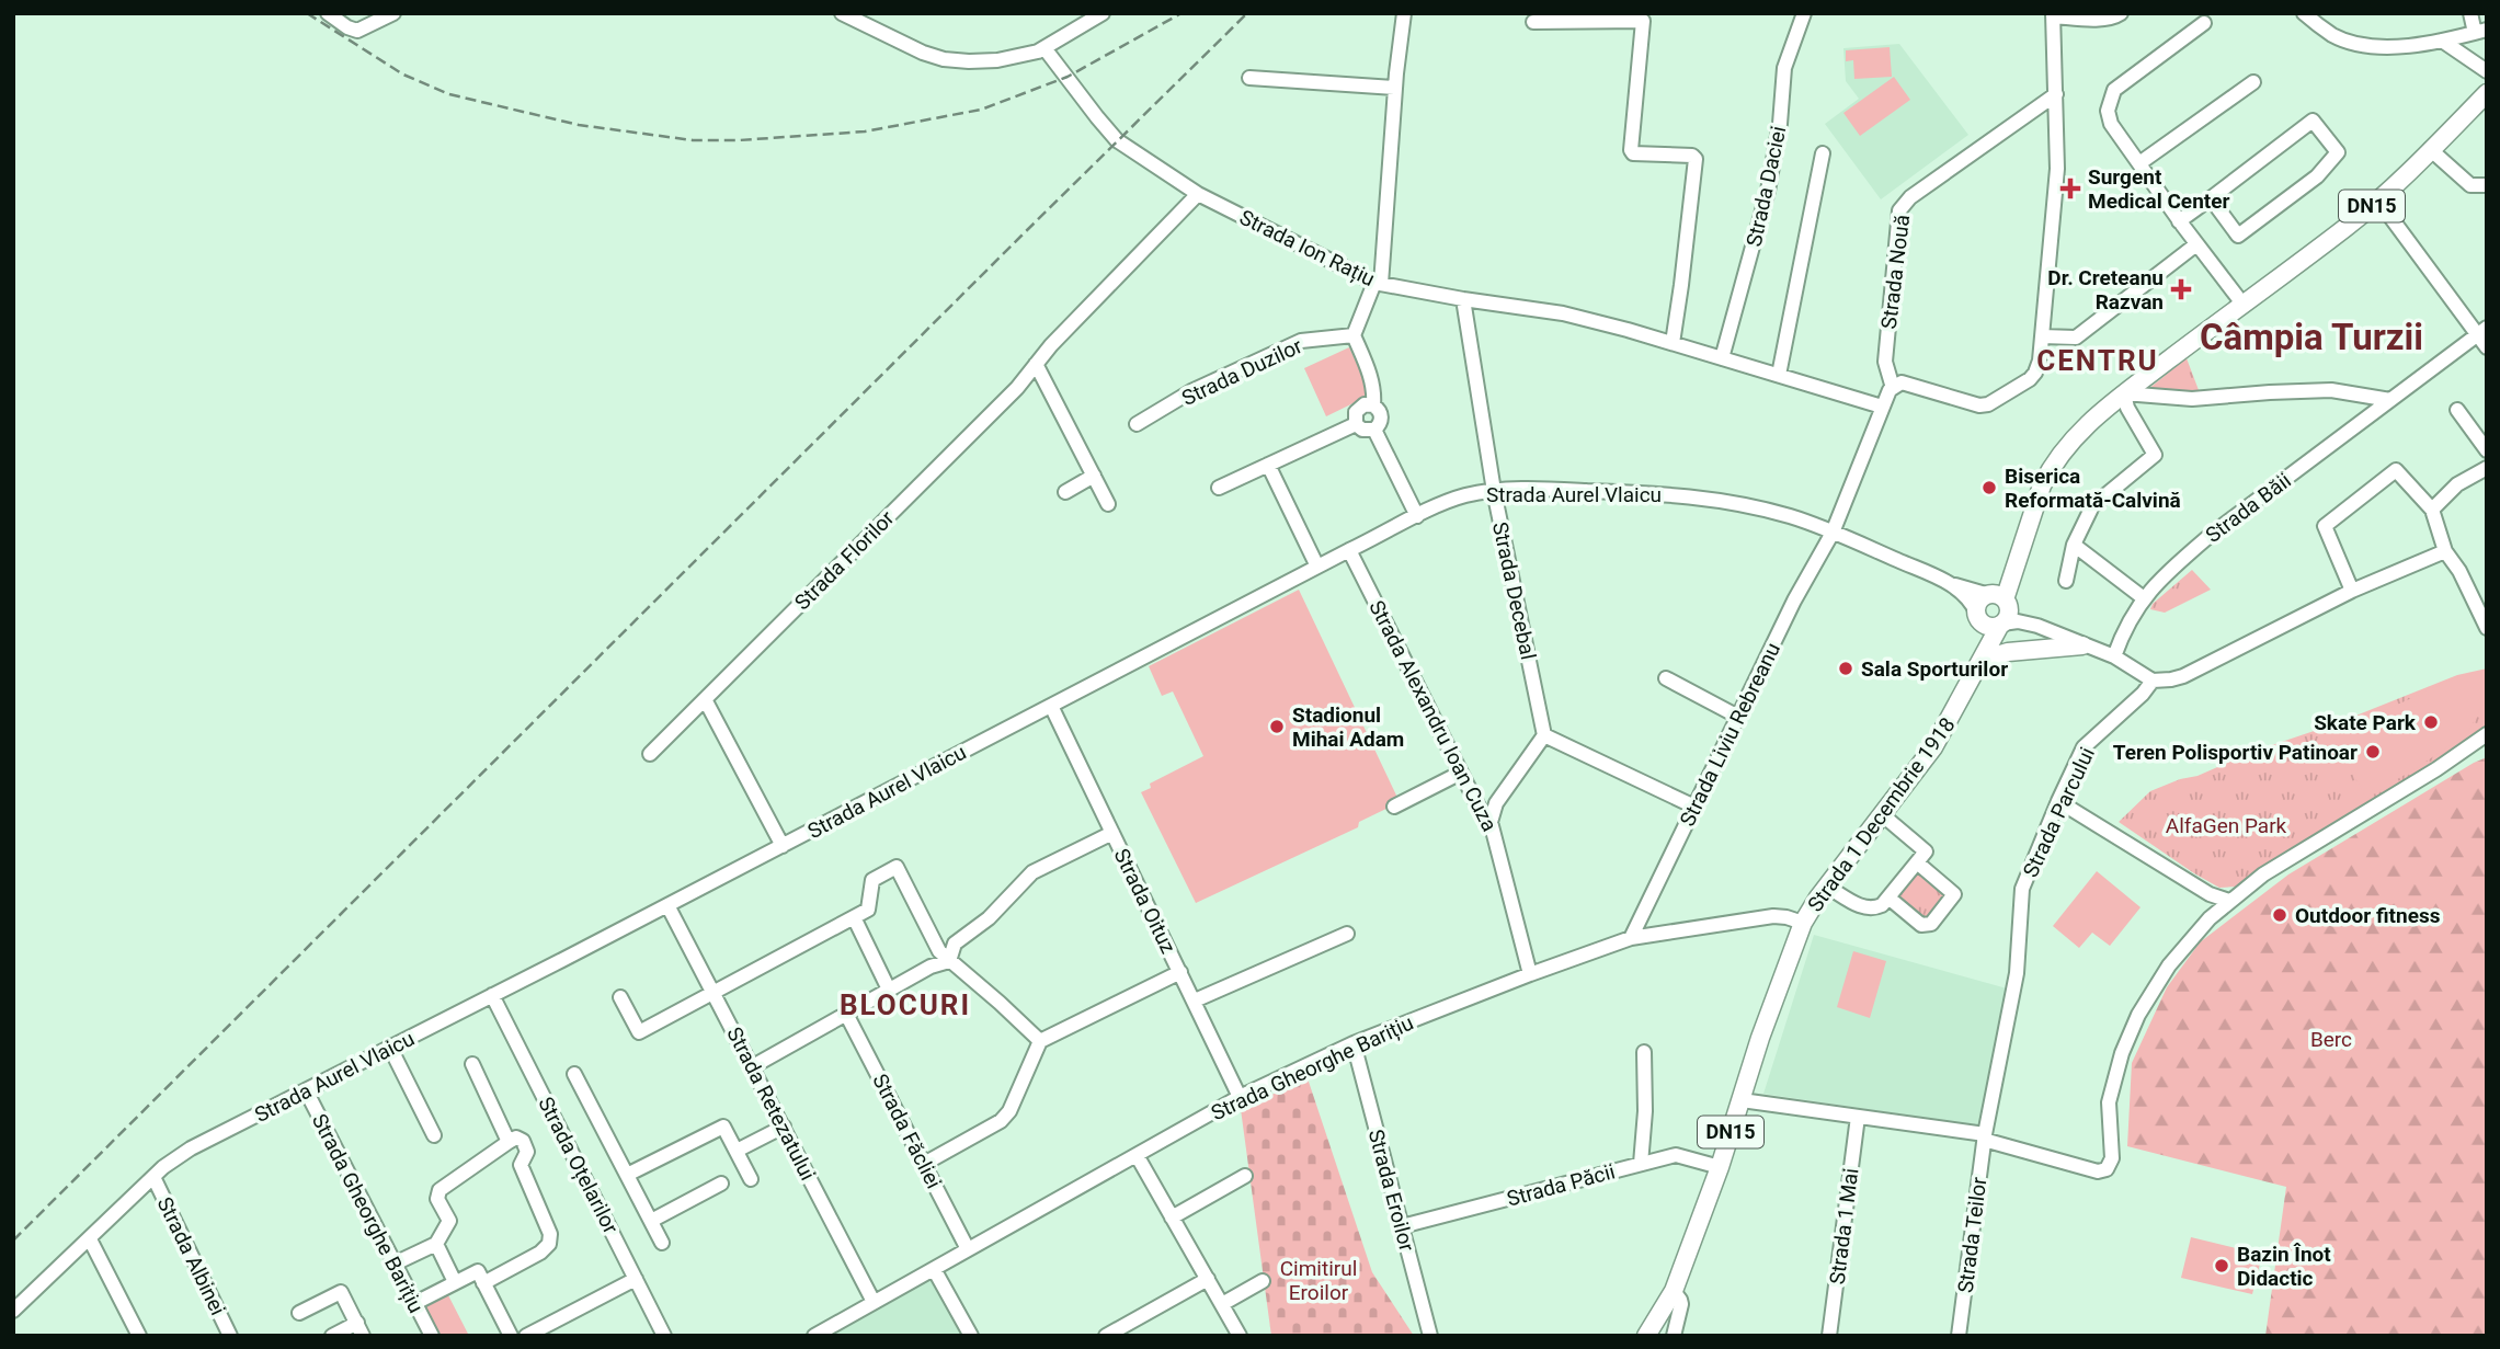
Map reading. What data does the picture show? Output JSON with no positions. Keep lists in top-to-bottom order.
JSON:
{
  "streets": {
    "main road": ["DN15", "Strada 1 Decembrie 1918"],
    "street": [
      "Strada Daciei",
      "Strada Ion Rațiu",
      "Strada Nouă",
      "Strada Duzilor",
      "Strada Aurel Vlaicu",
      "Strada Băii",
      "Strada Florilor",
      "Strada Decebal",
      "Strada Alexandru Ioan Cuza",
      "Strada Liviu Rebreanu",
      "Strada Parcului",
      "Strada Oituz",
      "Strada Gheorghe Barițiu",
      "Strada Retezatului",
      "Strada Făcliei",
      "Strada Oțelarilor",
      "Strada Păcii",
      "Strada Eroilor",
      "Strada 1 Mai",
      "Strada Teilor",
      "Strada Albinei"
    ]
  },
  "crossings": [
    ["Strada Daciei", "Strada Ion Rațiu"],
    ["DN15", "Strada Aurel Vlaicu"],
    ["DN15", "Strada 1 Decembrie 1918"],
    ["Strada Ion Rațiu", "Strada Florilor"],
    ["Strada Ion Rațiu", "Strada Decebal"],
    ["Strada Ion Rațiu", "Strada Liviu Rebreanu"],
    ["Strada Nouă", "Strada Liviu Rebreanu"],
    ["Strada Aurel Vlaicu", "Strada Decebal"],
    ["Strada Aurel Vlaicu", "Strada Alexandru Ioan Cuza"],
    ["Strada Aurel Vlaicu", "Strada Liviu Rebreanu"],
    ["Strada Aurel Vlaicu", "Strada 1 Decembrie 1918"],
    ["Strada Aurel Vlaicu", "Strada Oituz"],
    ["Strada Aurel Vlaicu", "Strada Gheorghe Barițiu"],
    ["Strada Aurel Vlaicu", "Strada Retezatului"],
    ["Strada Aurel Vlaicu", "Strada Oțelarilor"],
    ["Strada Aurel Vlaicu", "Strada Albinei"],
    ["Strada Alexandru Ioan Cuza", "Strada Gheorghe Barițiu"],
    ["Strada Liviu Rebreanu", "Strada Gheorghe Barițiu"],
    ["Strada Parcului", "Strada Teilor"],
    ["Strada 1 Decembrie 1918", "Strada Gheorghe Barițiu"],
    ["Strada 1 Decembrie 1918", "Strada Păcii"],
    ["Strada Oituz", "Strada Gheorghe Barițiu"],
    ["Strada Gheorghe Barițiu", "Strada Retezatului"],
    ["Strada Gheorghe Barițiu", "Strada Făcliei"],
    ["Strada Gheorghe Barițiu", "Strada Eroilor"],
    ["Strada Păcii", "Strada Eroilor"]
  ],
  "districts": ["Câmpia Turzii", "CENTRU", "BLOCURI"],
  "parks": ["AlfaGen Park", "Berc", "Cimitirul Eroilor"],
  "places": {
    "health": ["Surgent Medical Center", "Dr. Creteanu Razvan"],
    "other": [
      "Biserica Reformată-Calvină",
      "Sala Sporturilor",
      "Skate Park",
      "Stadionul Mihai Adam",
      "Teren Polisportiv Patinoar",
      "Outdoor fitness",
      "Bazin Înot Didactic"
    ]
  }
}
